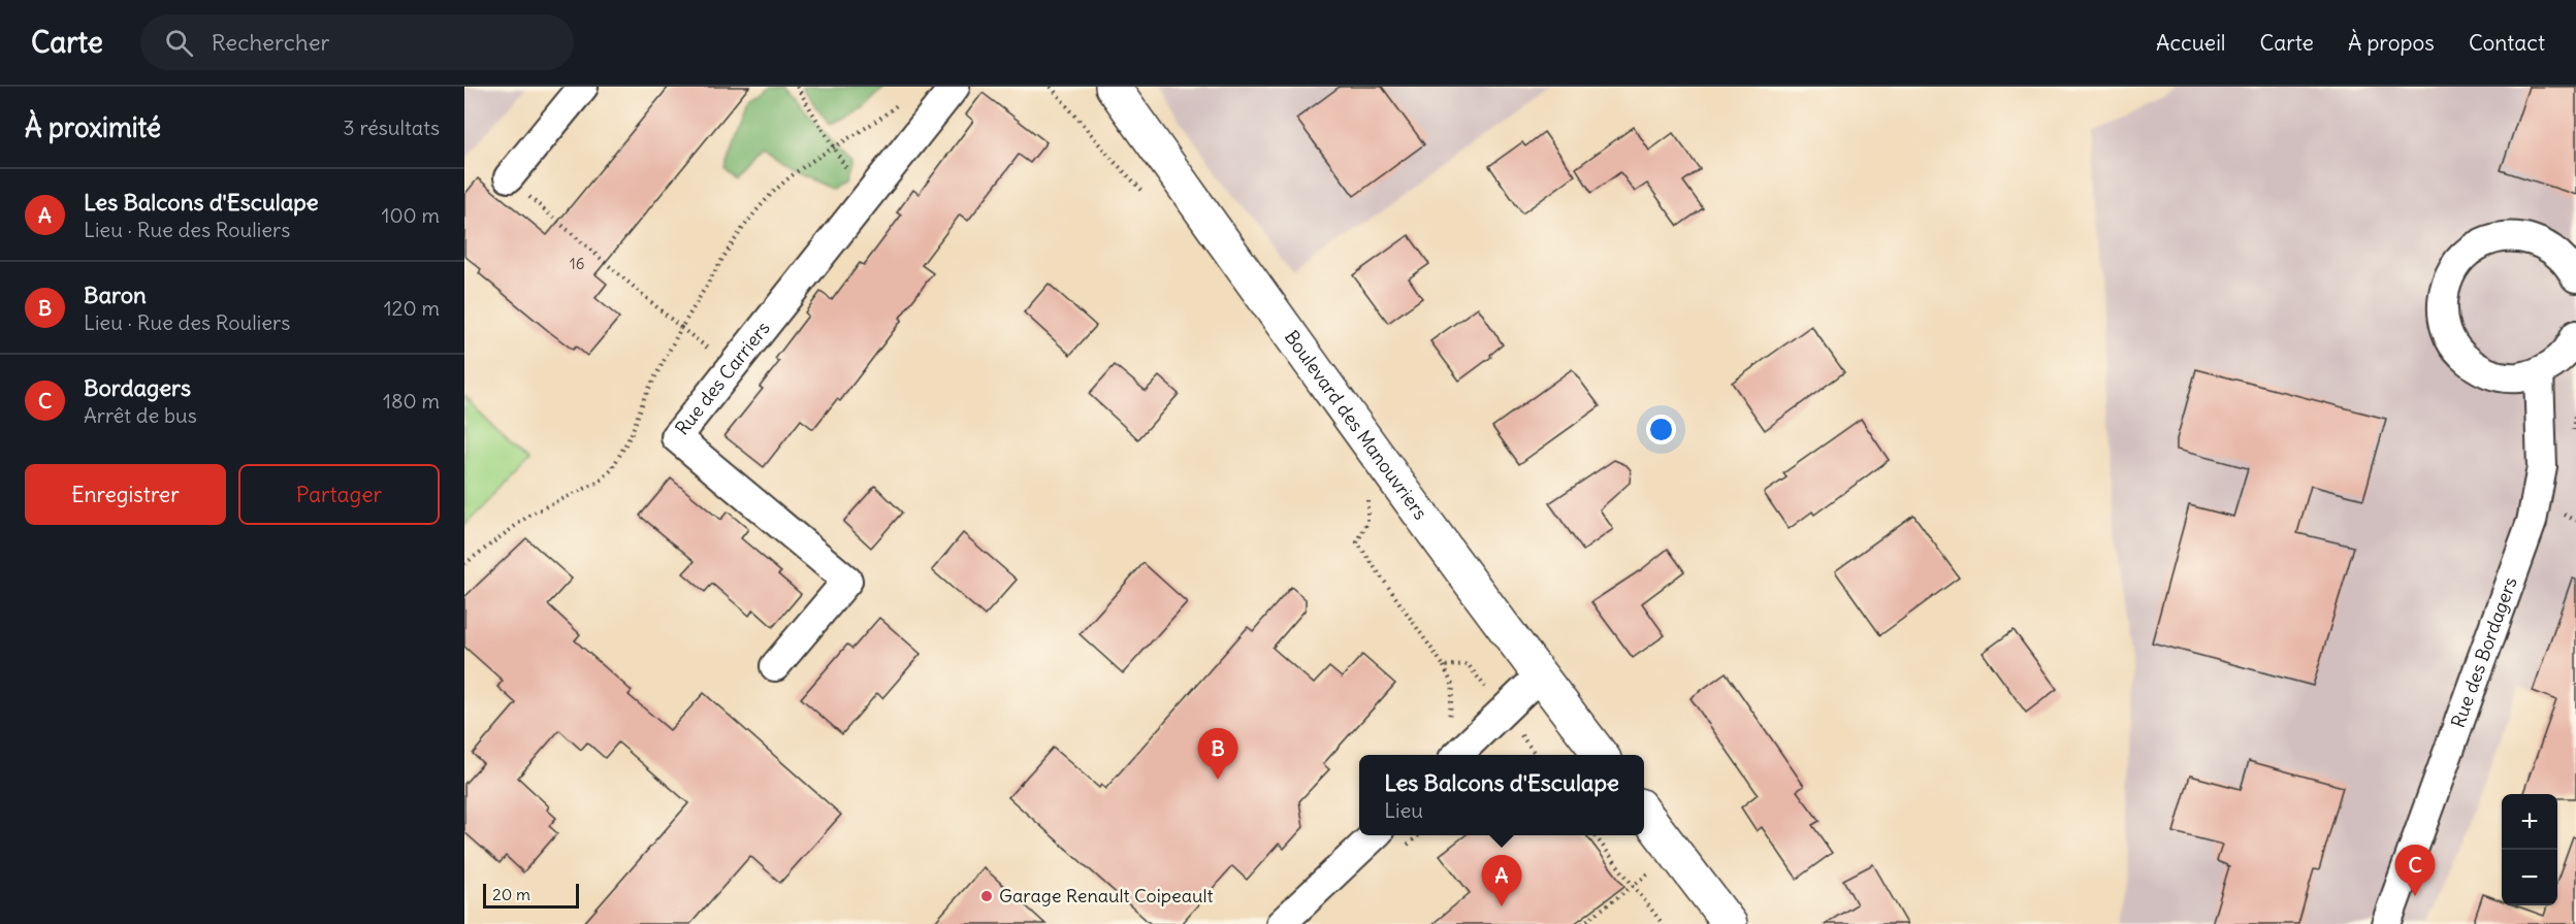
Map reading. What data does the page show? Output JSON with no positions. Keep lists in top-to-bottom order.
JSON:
{
  "streets": {
    "street": ["Rue des Carriers", "Boulevard des Manouvriers", "Rue des Bordagers"]
  },
  "places": ["Garage Renault Coipeault"],
  "house_numbers": ["16"],
  "scale_bar": "20 m",
  "page": {
    "header": "Carte",
    "search": "Rechercher",
    "nav": [
      "Accueil",
      "Carte",
      "À propos",
      "Contact"
    ],
    "heading": ["À proximité", "3 résultats"],
    "list": [
      {
        "mark": "A",
        "name": "Les Balcons d'Esculape",
        "note": "Lieu · Rue des Rouliers",
        "value": "100 m"
      },
      {
        "mark": "B",
        "name": "Baron",
        "note": "Lieu · Rue des Rouliers",
        "value": "120 m"
      },
      {
        "mark": "C",
        "name": "Bordagers",
        "note": "Arrêt de bus",
        "value": "180 m"
      }
    ],
    "buttons": ["Enregistrer", "Partager"],
    "pins": ["B", "C", "A"],
    "popup": ["Les Balcons d'Esculape", "Lieu"],
    "map_buttons": ["+", "−"],
    "scale": "20 m"
  }
}
